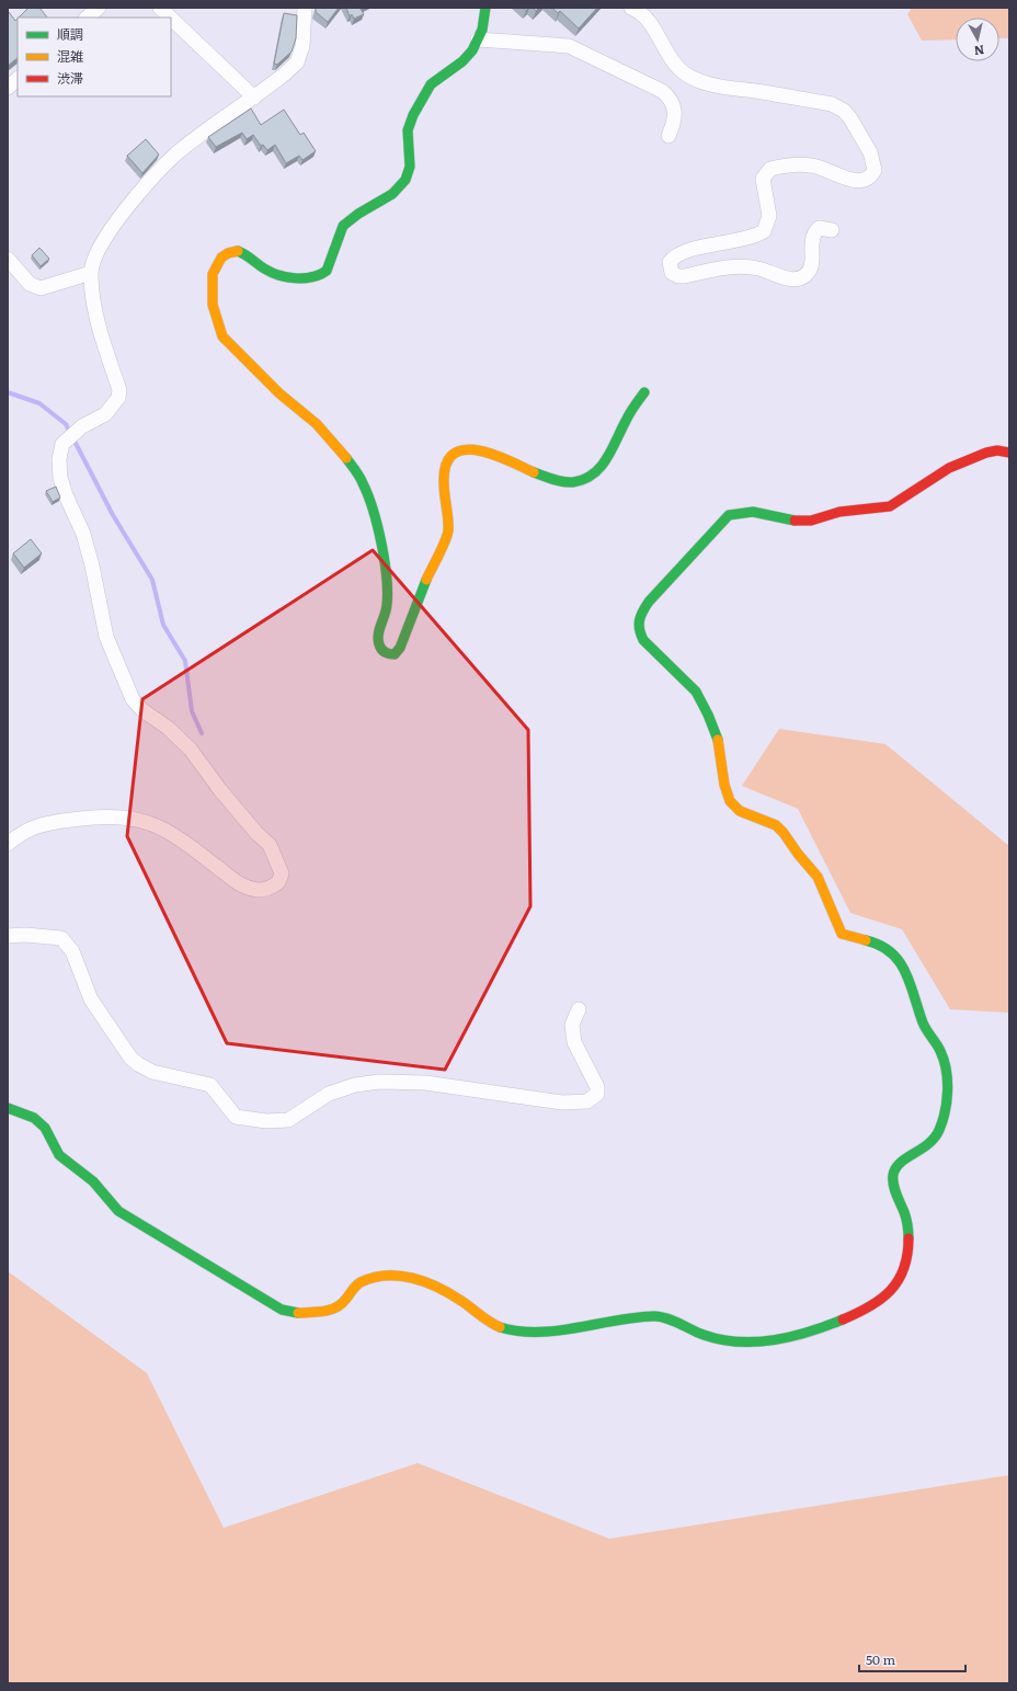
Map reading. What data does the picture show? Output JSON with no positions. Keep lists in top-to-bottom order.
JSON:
{
  "legend": ["順調", "混雑", "渋滞"],
  "scale_bar": "50 m",
  "north": "bottom"
}
